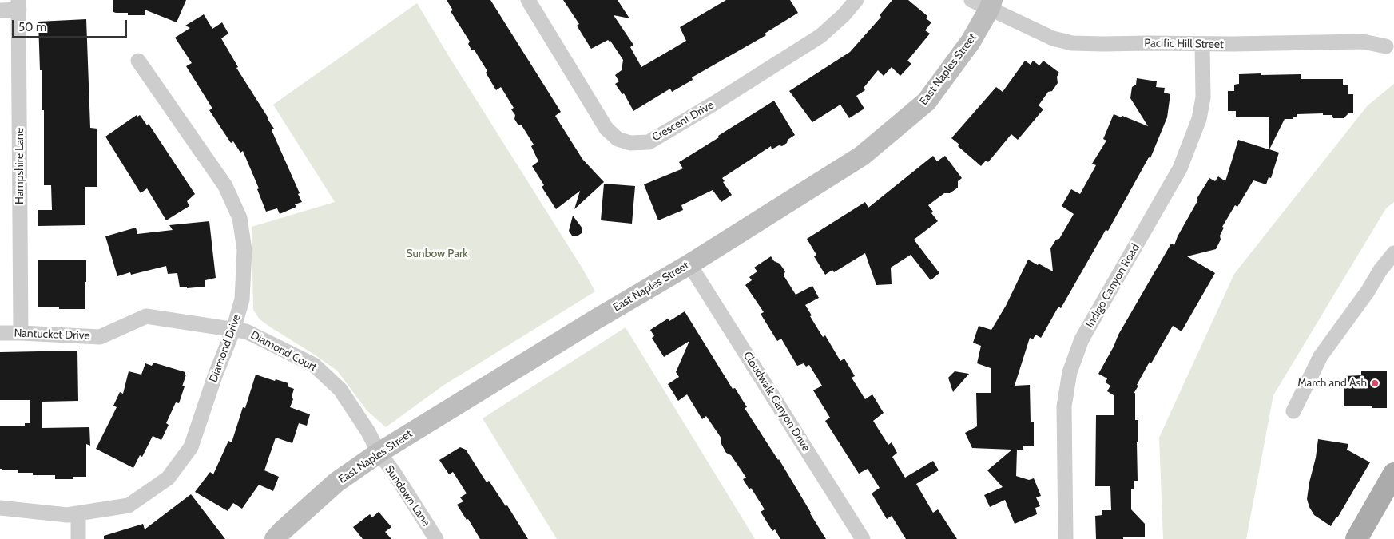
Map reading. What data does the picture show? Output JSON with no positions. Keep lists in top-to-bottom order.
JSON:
{
  "streets": {
    "street": [
      "Pacific Hill Street",
      "East Naples Street",
      "Crescent Drive",
      "Hampshire Lane",
      "Indigo Canyon Road",
      "Nantucket Drive",
      "Diamond Drive",
      "Diamond Court",
      "Cloudwalk Canyon Drive",
      "Sundown Lane"
    ]
  },
  "crossings": [
    ["Pacific Hill Street", "East Naples Street"],
    ["Pacific Hill Street", "Indigo Canyon Road"],
    ["East Naples Street", "Diamond Court"],
    ["East Naples Street", "Cloudwalk Canyon Drive"],
    ["East Naples Street", "Sundown Lane"],
    ["Hampshire Lane", "Nantucket Drive"],
    ["Nantucket Drive", "Diamond Court"],
    ["Diamond Drive", "Diamond Court"],
    ["Diamond Court", "Sundown Lane"]
  ],
  "parks": ["Sunbow Park"],
  "places": ["March and Ash"],
  "scale_bar": "50 m"
}
